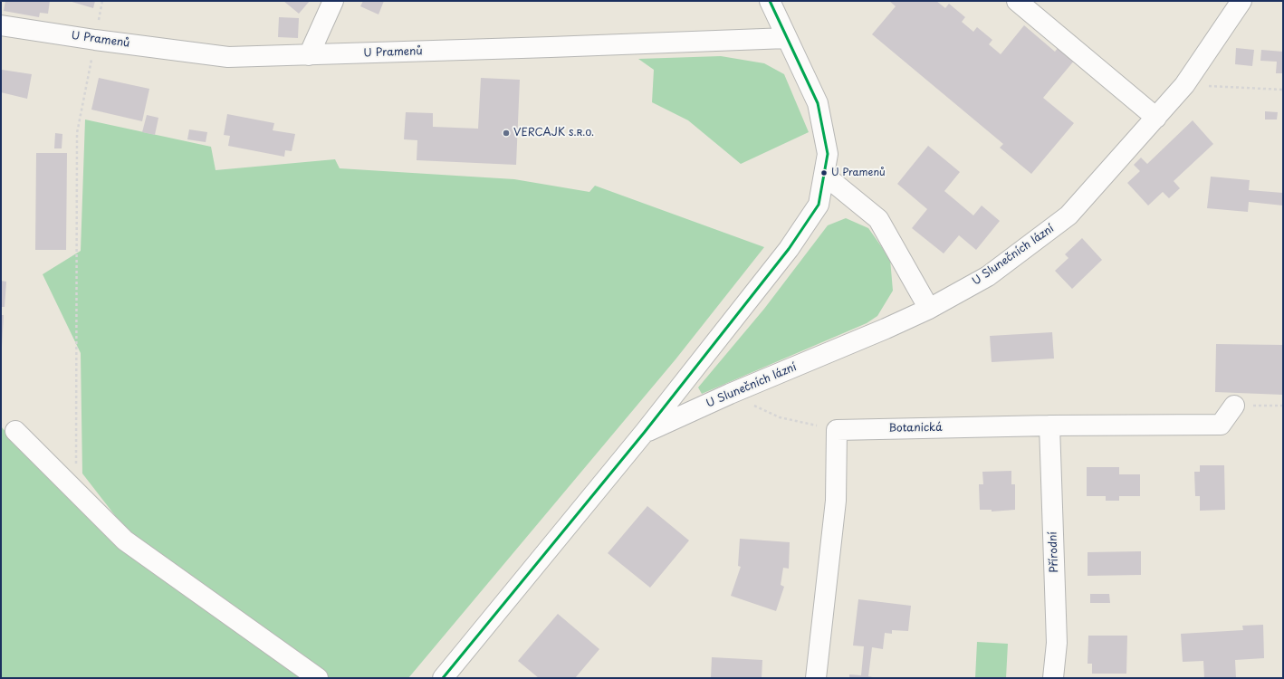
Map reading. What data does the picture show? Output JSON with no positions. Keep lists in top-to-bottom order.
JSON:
{
  "streets": {
    "street": [
      "U Pramenů",
      "U Slunečních lázní",
      "Botanická",
      "Přírodní"
    ]
  },
  "crossings": [
    ["Botanická", "Přírodní"]
  ],
  "places": ["VERCAJK s.ʀ.ᴏ.", "U Pramenů"]
}
